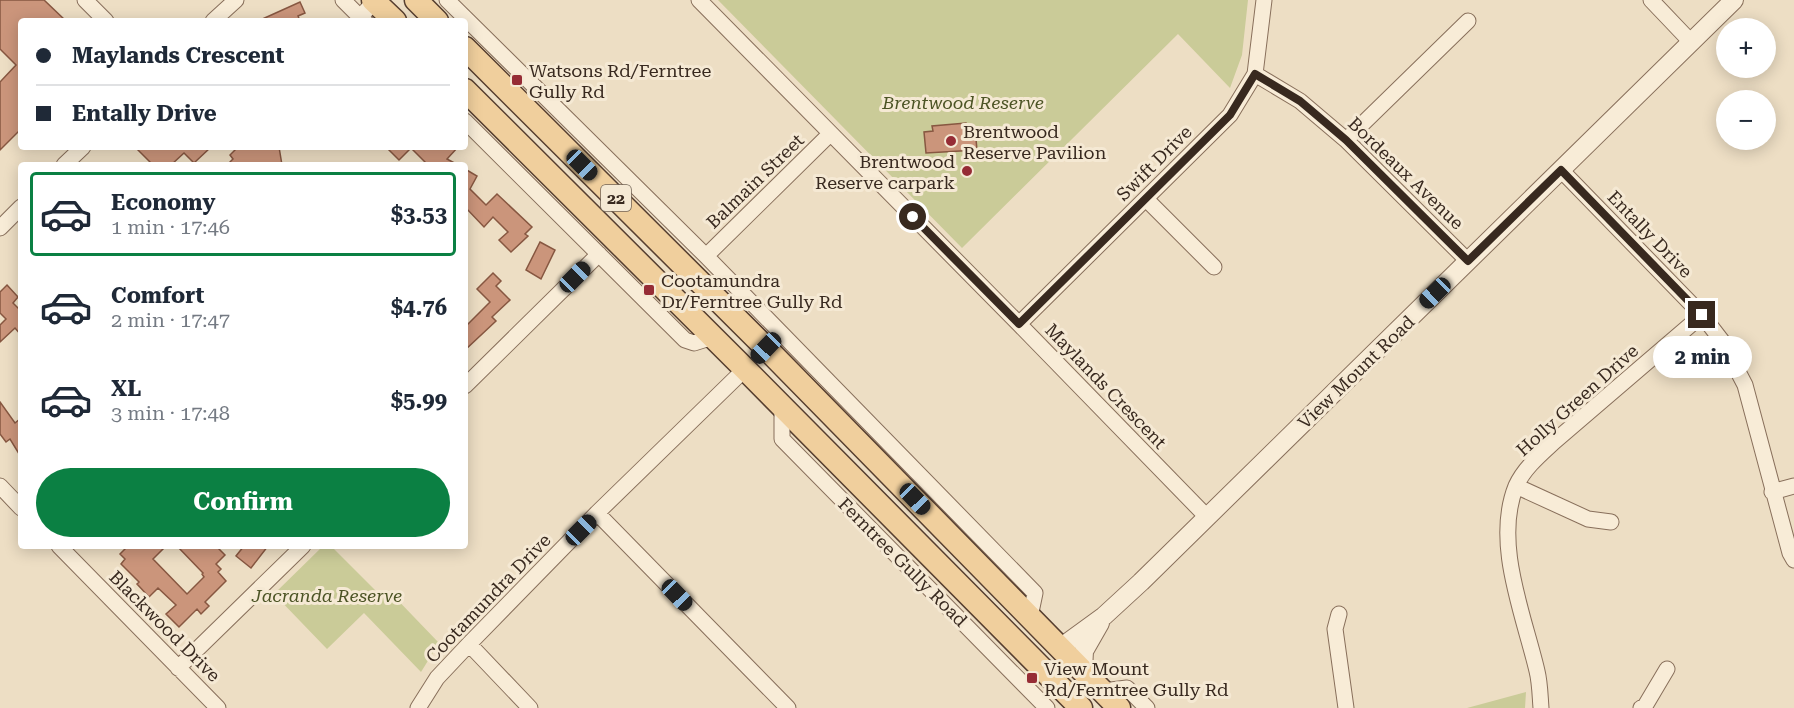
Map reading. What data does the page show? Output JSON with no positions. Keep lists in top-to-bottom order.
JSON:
{
  "streets": {
    "main road": ["22", "Ferntree Gully Road"],
    "street": [
      "Swift Drive",
      "Bordeaux Avenue",
      "Balmain Street",
      "Entally Drive",
      "View Mount Road",
      "Maylands Crescent",
      "Holly Green Drive",
      "Cootamundra Drive",
      "Blackwood Drive"
    ]
  },
  "crossings": [
    ["Swift Drive", "Bordeaux Avenue"],
    ["Swift Drive", "Maylands Crescent"],
    ["Bordeaux Avenue", "View Mount Road"],
    ["Balmain Street", "Maylands Crescent"],
    ["22", "View Mount Road"],
    ["Entally Drive", "View Mount Road"],
    ["Entally Drive", "Holly Green Drive"],
    ["View Mount Road", "Maylands Crescent"],
    ["Ferntree Gully Road", "Cootamundra Drive"]
  ],
  "parks": ["Brentwood Reserve", "Jacranda Reserve"],
  "places": {
    "transit": ["Watsons Rd/Ferntree Gully Rd", "Cootamundra Dr/Ferntree Gully Rd", "View Mount Rd/Ferntree Gully Rd"],
    "other": ["Brentwood Reserve Pavilion", "Brentwood Reserve carpark"]
  },
  "page": {
    "map_buttons": ["+", "−"],
    "banner": ["Maylands Crescent", "Entally Drive"],
    "list": [
      {
        "name": "Economy",
        "note": "1 min · 17:46",
        "value": "$3.53"
      },
      {
        "name": "Comfort",
        "note": "2 min · 17:47",
        "value": "$4.76"
      },
      {
        "name": "XL",
        "note": "3 min · 17:48",
        "value": "$5.99"
      }
    ],
    "bubble": "2 min",
    "buttons": "Confirm"
  }
}
